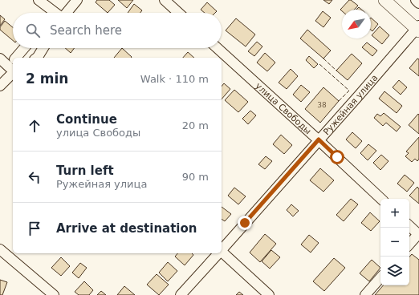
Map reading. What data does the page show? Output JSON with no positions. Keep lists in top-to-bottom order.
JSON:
{
  "streets": {
    "street": ["Ружейная улица", "улица Свободы"]
  },
  "crossings": [
    ["Ружейная улица", "улица Свободы"]
  ],
  "house_numbers": ["38"],
  "north": "bottom left",
  "page": {
    "search": "Search here",
    "heading": ["2 min", "Walk · 110 m"],
    "list": [
      ["Continue", "улица Свободы", "20 m"],
      ["Turn left", "Ружейная улица", "90 m"],
      "Arrive at destination"
    ],
    "map_buttons": ["+", "−"]
  }
}
